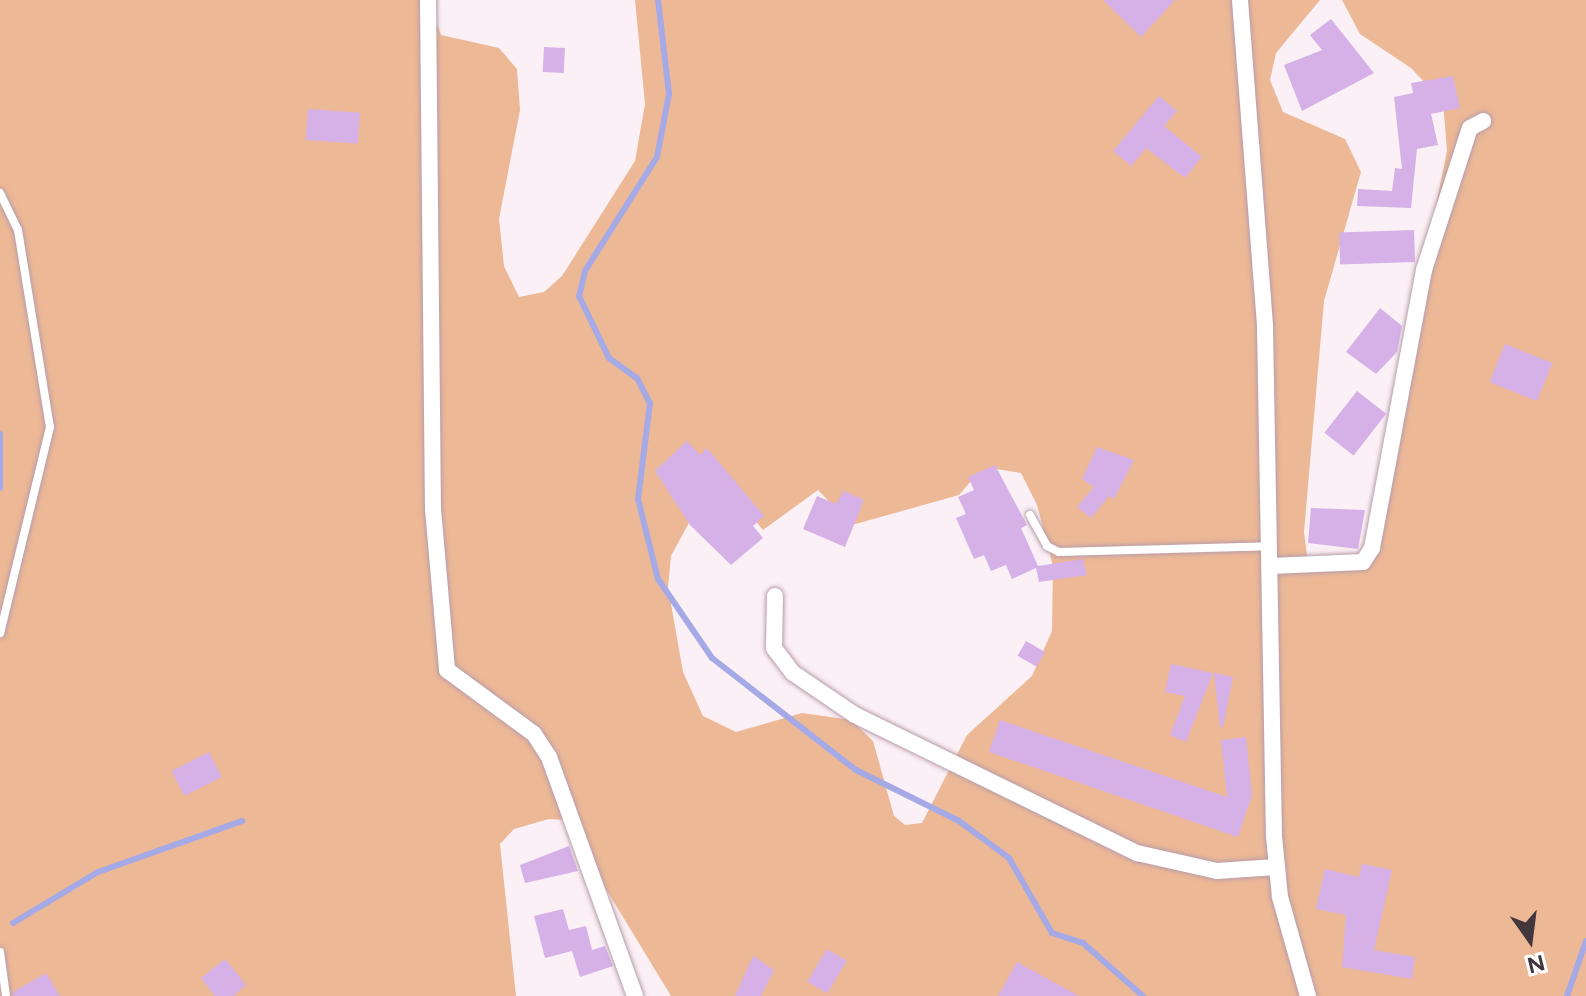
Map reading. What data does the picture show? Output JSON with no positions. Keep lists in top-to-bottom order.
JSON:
{
  "north": "bottom"
}
